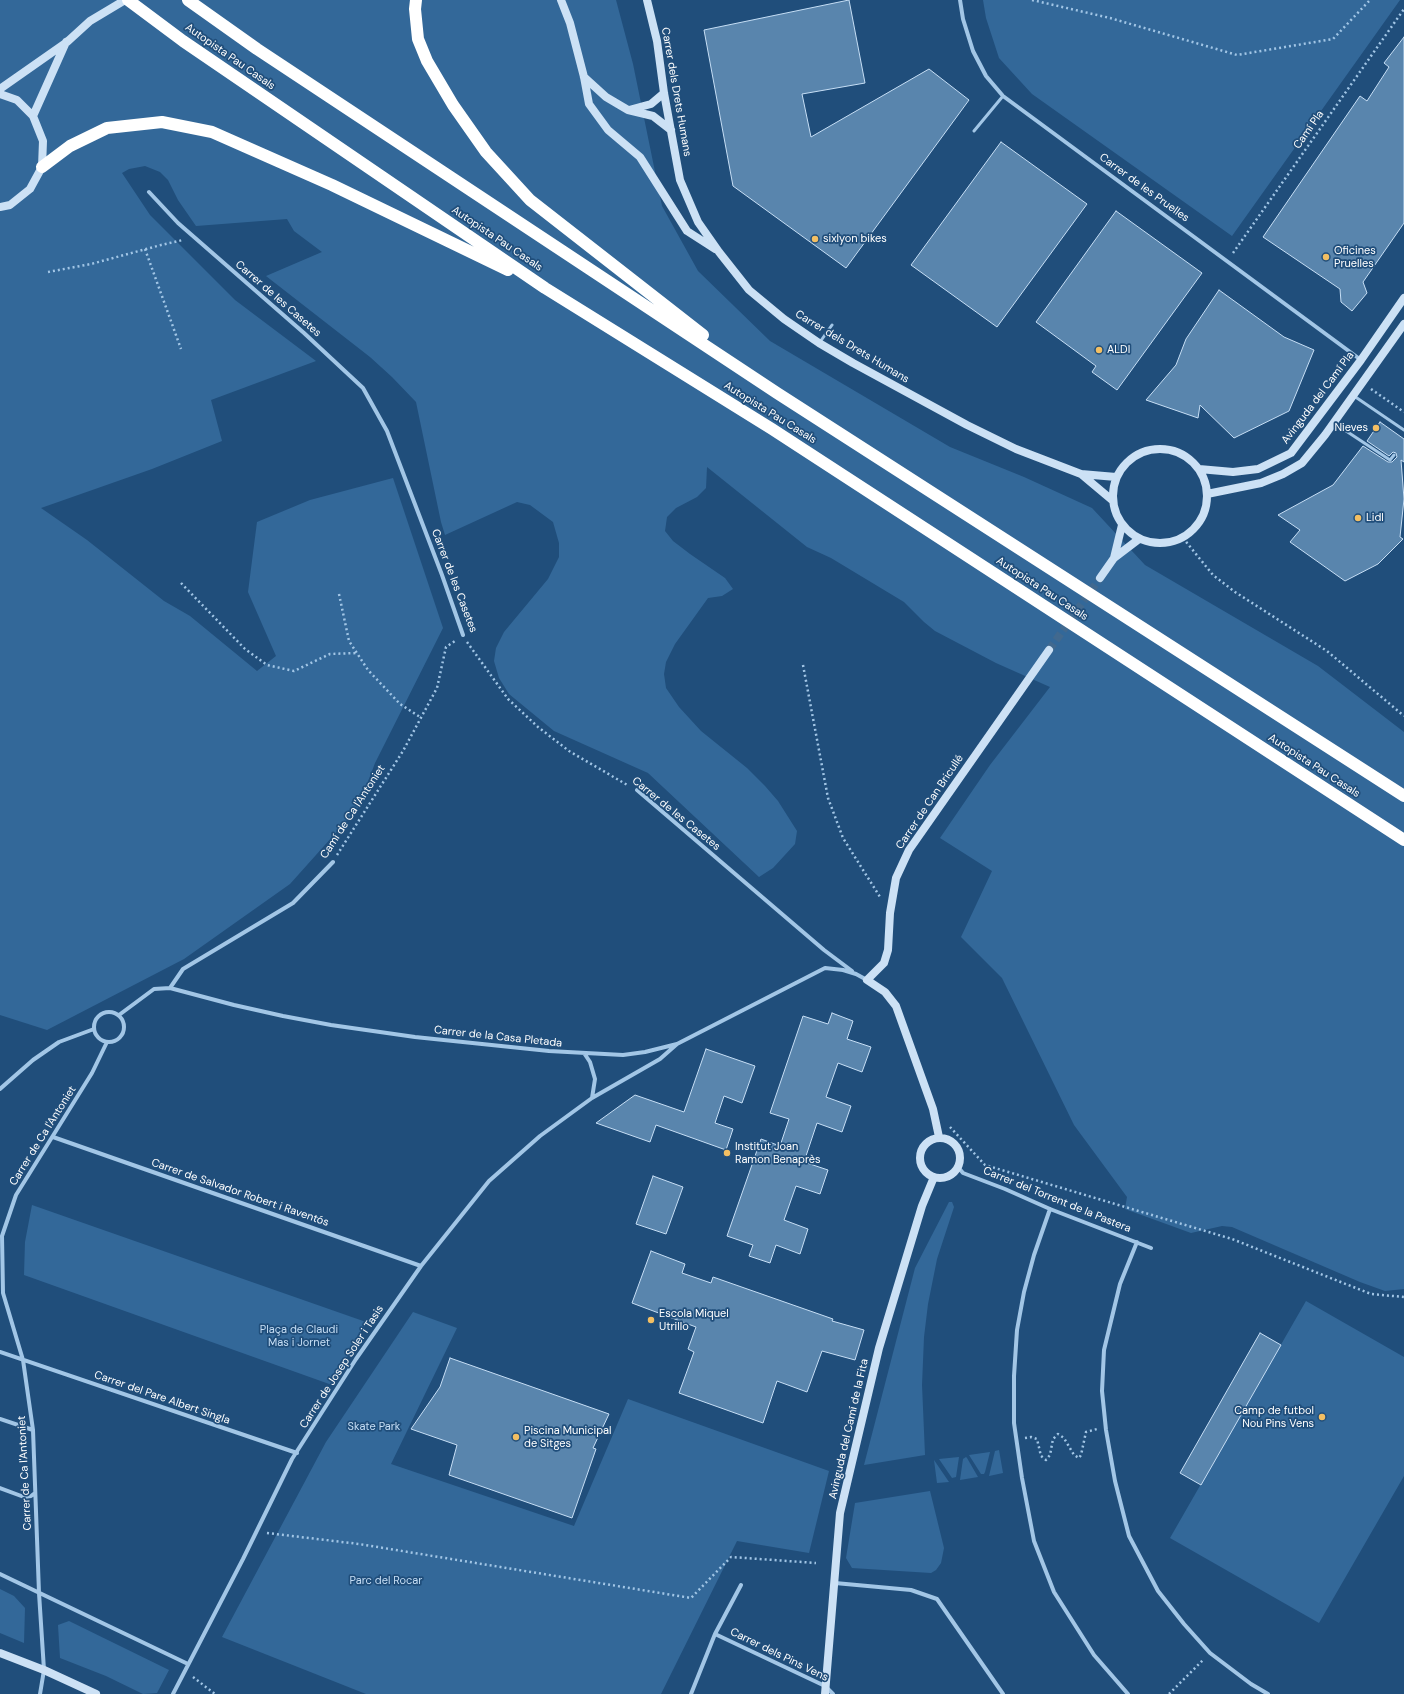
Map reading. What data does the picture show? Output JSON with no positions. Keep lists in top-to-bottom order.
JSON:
{
  "streets": {
    "highway": ["Autopista Pau Casals"],
    "street": [
      "Carrer dels Drets Humans",
      "Carrer de les Pruelles",
      "Carrer de les Casetes",
      "Avinguda del Camí Pla",
      "Carrer de Can Bricullé",
      "Camí de Ca l'Antoniet",
      "Carrer de la Casa Pletada",
      "Carrer de Ca l'Antoniet",
      "Carrer de Salvador Robert i Raventós",
      "Carrer del Torrent de la Pastera",
      "Carrer de Josep Soler i Tasis",
      "Carrer del Pare Albert Singla",
      "Avinguda del Camí de la Fita",
      "Carrer dels Pins Vens"
    ],
    "path": ["Camí Pla"]
  },
  "crossings": [
    ["Carrer dels Drets Humans", "Avinguda del Camí Pla"],
    ["Camí Pla", "Carrer de les Pruelles"],
    ["Carrer de les Pruelles", "Avinguda del Camí Pla"],
    ["Carrer de les Casetes", "Camí de Ca l'Antoniet"],
    ["Carrer de les Casetes", "Carrer de la Casa Pletada"],
    ["Carrer de Can Bricullé", "Carrer de la Casa Pletada"],
    ["Camí de Ca l'Antoniet", "Carrer de la Casa Pletada"],
    ["Carrer de la Casa Pletada", "Carrer de Ca l'Antoniet"],
    ["Carrer de la Casa Pletada", "Carrer de Josep Soler i Tasis"],
    ["Carrer de Ca l'Antoniet", "Carrer de Salvador Robert i Raventós"],
    ["Carrer de Ca l'Antoniet", "Carrer del Pare Albert Singla"],
    ["Carrer de Salvador Robert i Raventós", "Carrer de Josep Soler i Tasis"],
    ["Carrer del Torrent de la Pastera", "Avinguda del Camí de la Fita"],
    ["Carrer de Josep Soler i Tasis", "Carrer del Pare Albert Singla"],
    ["Avinguda del Camí de la Fita", "Carrer dels Pins Vens"]
  ],
  "parks": ["Plaça de Claudi Mas i Jornet", "Skate Park", "Parc del Rocar"],
  "places": [
    "sixlyon bikes",
    "Oficines Pruelles",
    "ALDI",
    "Nieves",
    "Lidl",
    "Institut Joan Ramon Benaprès",
    "Escola Miquel Utrillo",
    "Camp de futbol Nou Pins Vens",
    "Piscina Municipal de Sitges"
  ]
}
